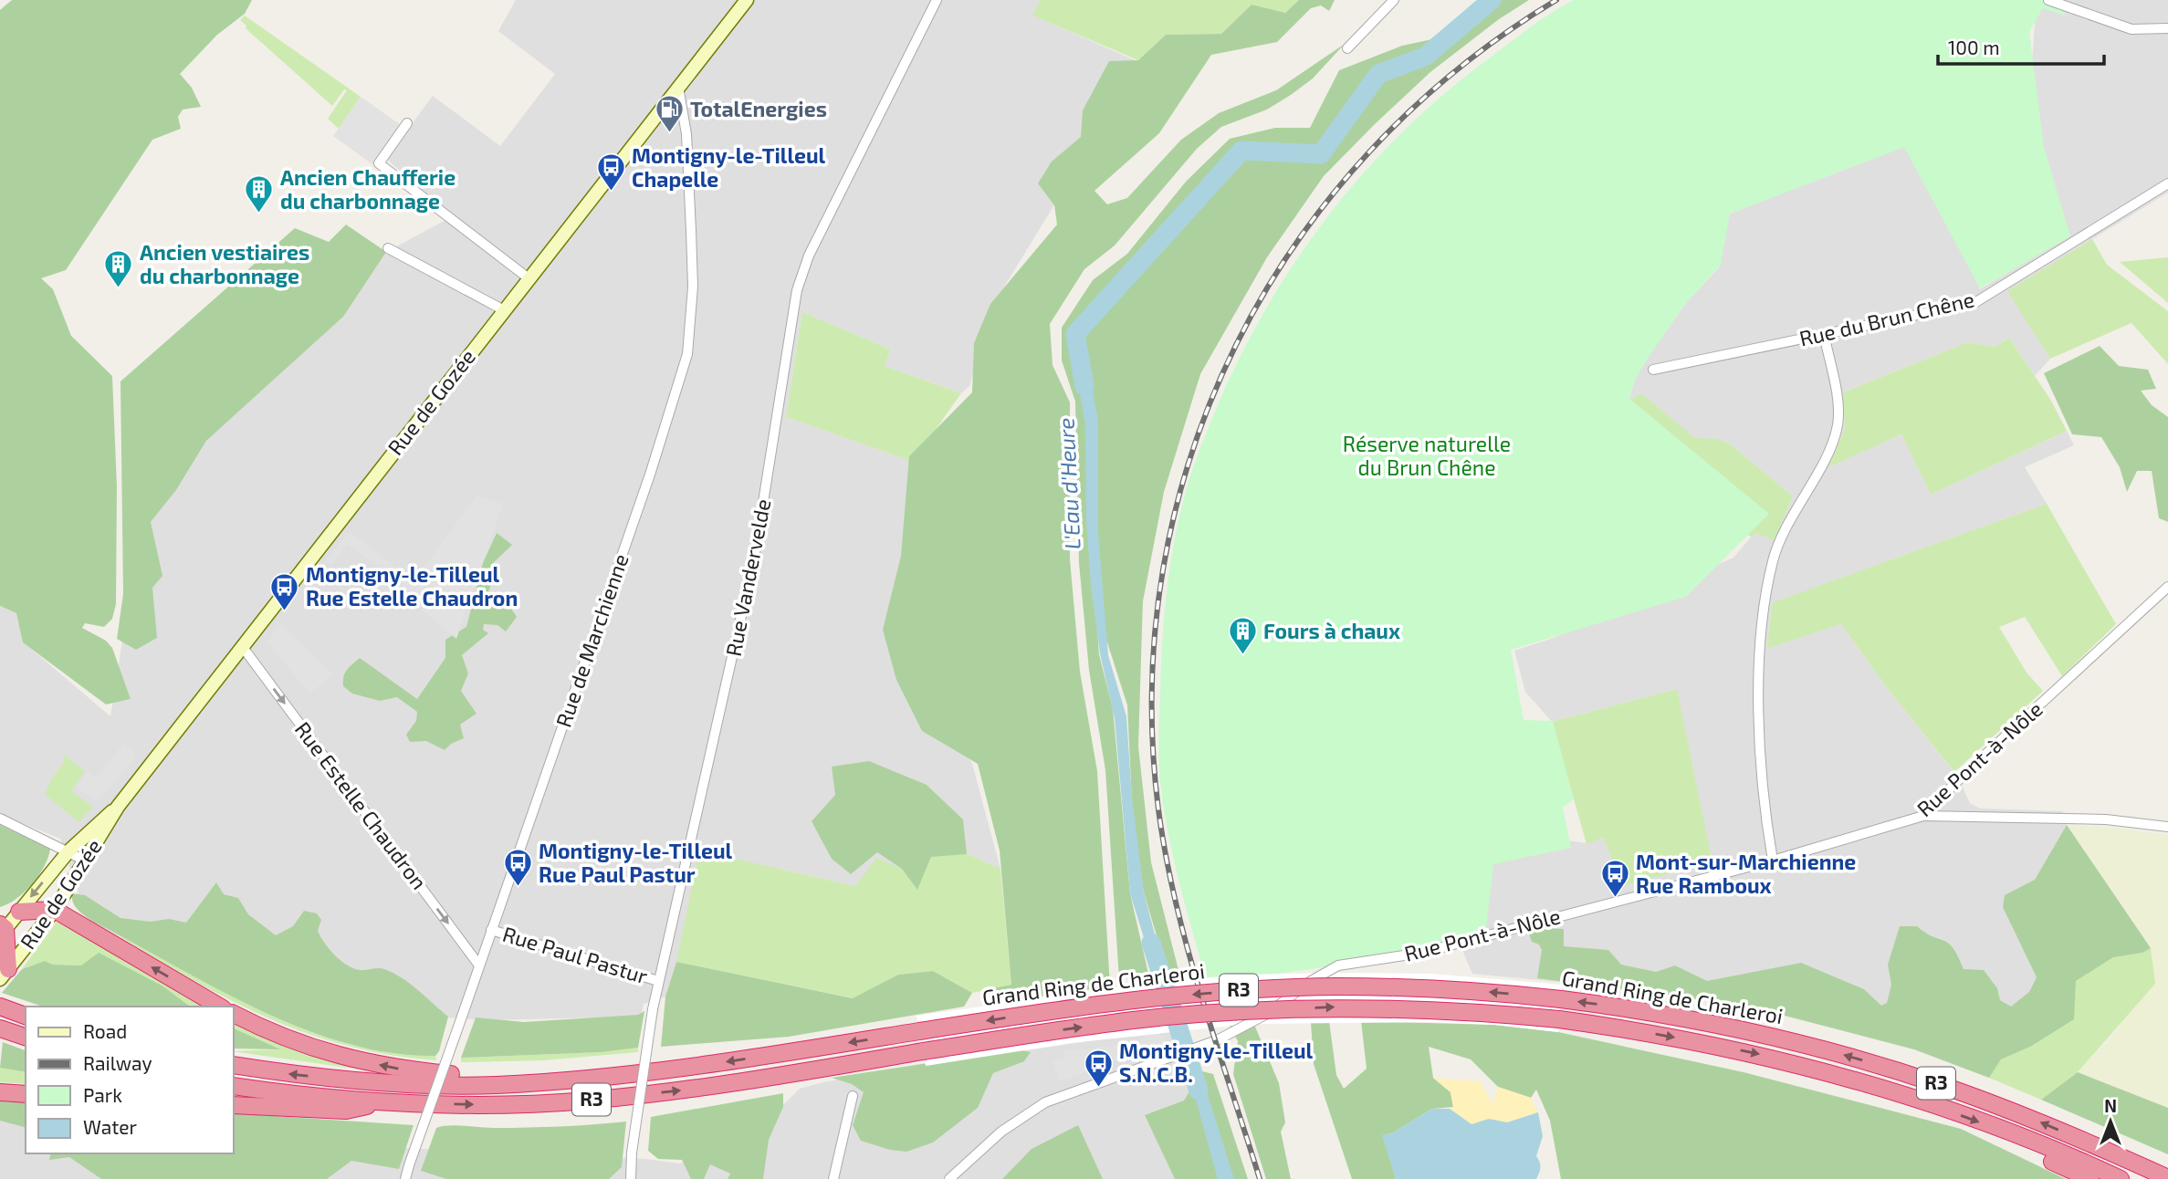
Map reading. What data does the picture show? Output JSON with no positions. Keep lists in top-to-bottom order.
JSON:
{
  "streets": {
    "highway": ["Grand Ring de Charleroi", "R3"],
    "main road": ["Rue de Gozée"],
    "street": [
      "Rue du Brun Chêne",
      "Rue Vandervelde",
      "Rue de Marchienne",
      "Rue Pont-à-Nôle",
      "Rue Estelle Chaudron",
      "Rue Paul Pastur"
    ]
  },
  "crossings": [
    ["Rue de Gozée", "Rue de Marchienne"],
    ["Rue de Gozée", "Rue Estelle Chaudron"],
    ["Rue Vandervelde", "Rue Paul Pastur"],
    ["Rue de Marchienne", "Rue Estelle Chaudron"],
    ["Rue de Marchienne", "Rue Paul Pastur"]
  ],
  "one_way": ["Rue Estelle Chaudron"],
  "water": ["L'Eau d'Heure"],
  "parks": ["Réserve naturelle du Brun Chêne"],
  "places": {
    "fuel station": ["TotalEnergies"],
    "bus stop": [
      "Montigny-le-Tilleul Chapelle",
      "Montigny-le-Tilleul Rue Estelle Chaudron",
      "Montigny-le-Tilleul Rue Paul Pastur",
      "Mont-sur-Marchienne Rue Ramboux",
      "Montigny-le-Tilleul S.N.C.B."
    ],
    "building": ["Ancien Chaufferie du charbonnage", "Ancien vestiaires du charbonnage", "Fours à chaux"]
  },
  "legend": [
    "Road",
    "Railway",
    "Park",
    "Water"
  ],
  "scale_bar": "100 m",
  "north": "top"
}
